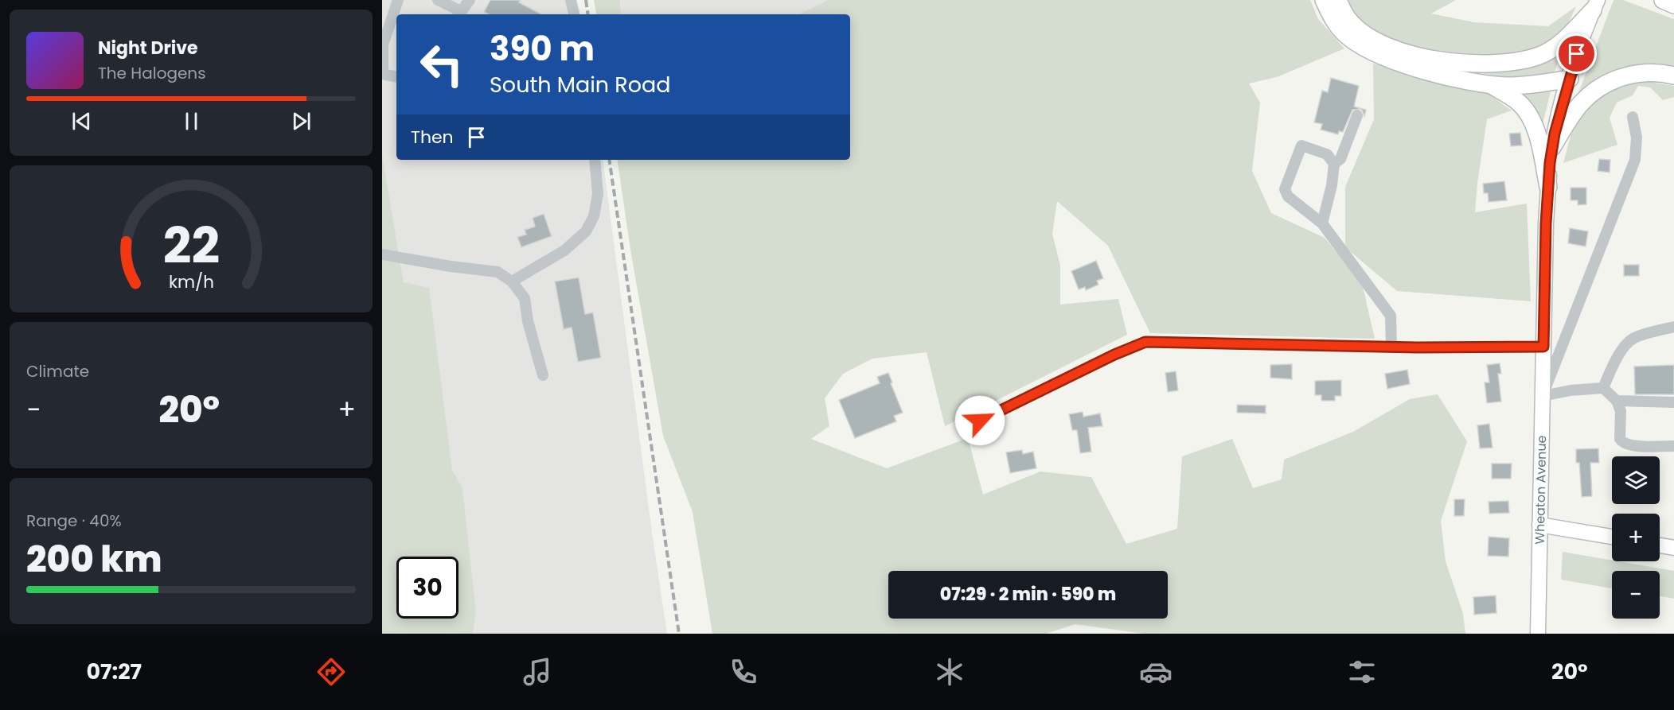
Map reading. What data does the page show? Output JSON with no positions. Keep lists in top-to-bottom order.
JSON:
{
  "streets": {
    "main road": ["Wheaton Avenue"]
  },
  "page": {
    "turn": ["390 m", "South Main Road"],
    "song": ["Night Drive", "The Halogens"],
    "then": "Then",
    "tile": [
      "Climate",
      ["Range · 40%", "200 km"]
    ],
    "heat": ["−", "20°", "+"],
    "map_buttons": ["+", "−"],
    "limit": "30",
    "trip": "07:29 · 2 min · 590 m",
    "tabs": ["07:27", "20°"],
    "gauge": ["22", "km/h"]
  }
}
